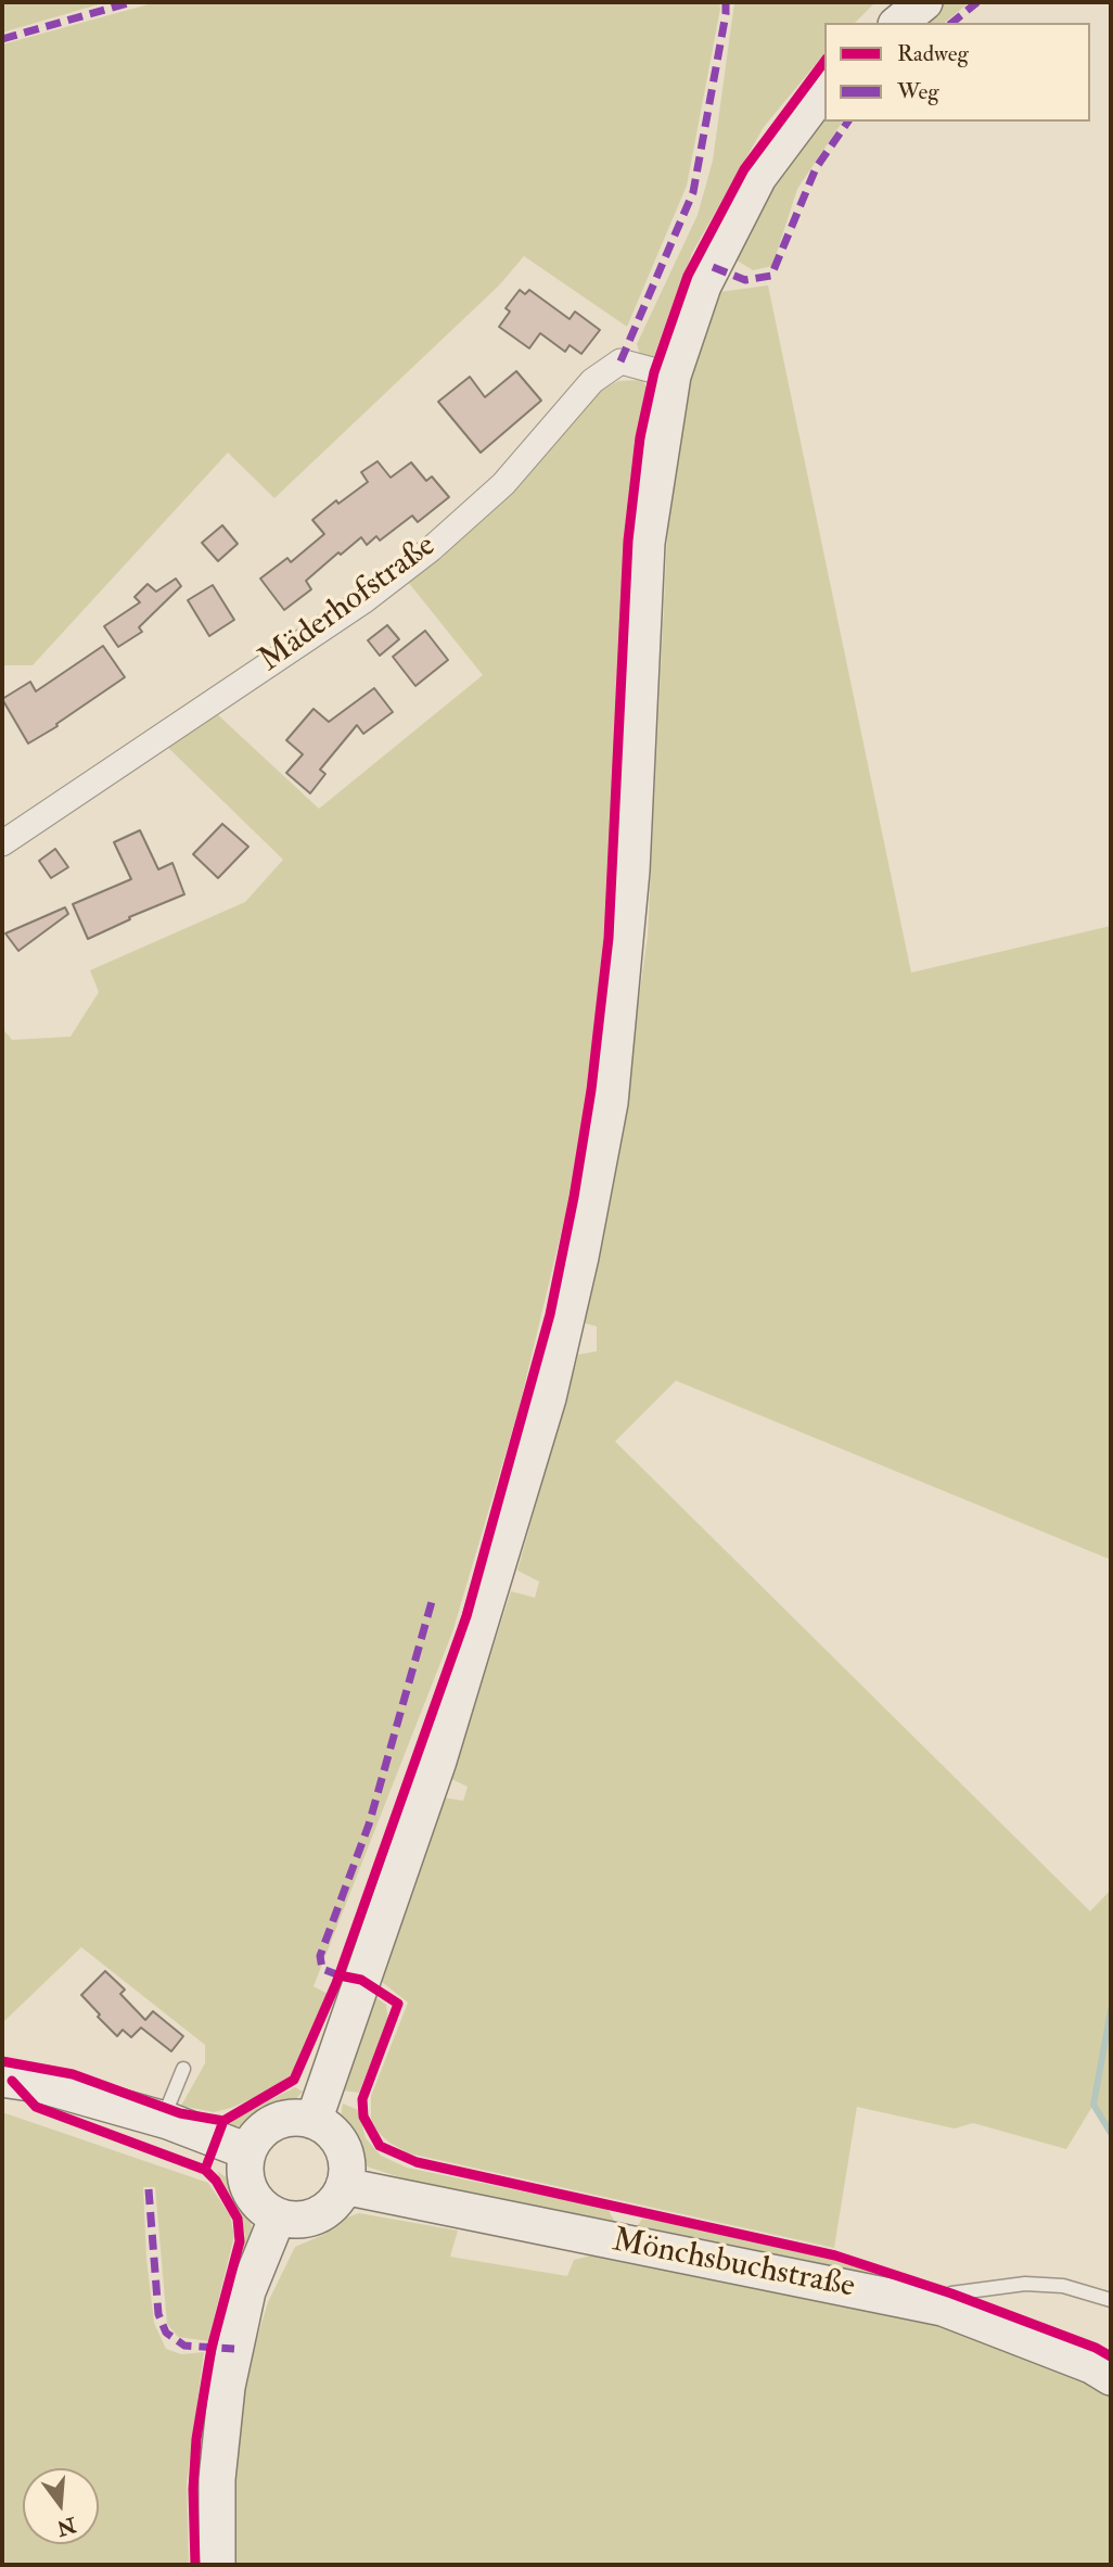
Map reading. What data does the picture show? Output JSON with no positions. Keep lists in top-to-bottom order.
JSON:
{
  "streets": {
    "street": ["Mäderhofstraße", "Mönchsbuchstraße"]
  },
  "legend": ["Radweg", "Weg"],
  "north": "bottom"
}
